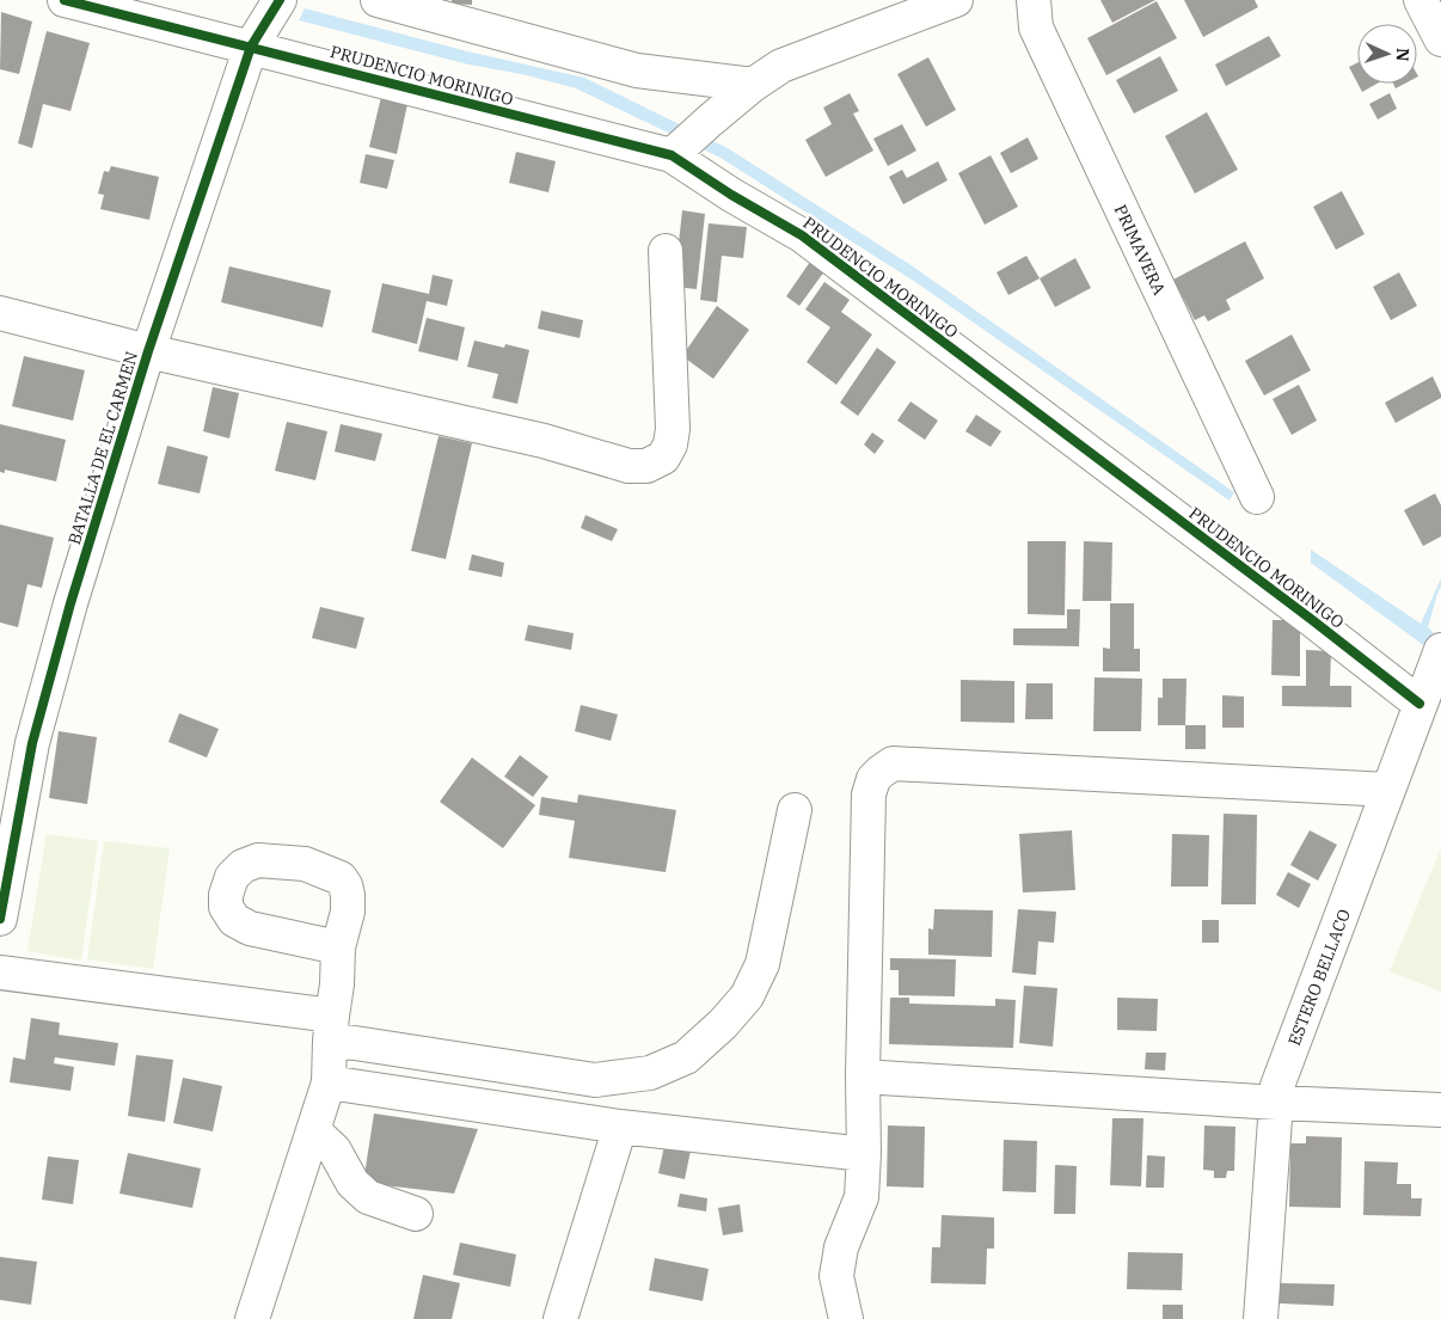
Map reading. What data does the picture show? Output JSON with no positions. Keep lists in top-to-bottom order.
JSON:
{
  "streets": {
    "street": [
      "PRUDENCIO MORINIGO",
      "PRIMAVERA",
      "BATALLA DE EL CARMEN",
      "ESTERO BELLACO"
    ]
  },
  "crossings": [
    ["PRUDENCIO MORINIGO", "BATALLA DE EL CARMEN"],
    ["PRUDENCIO MORINIGO", "ESTERO BELLACO"]
  ],
  "north": "right"
}
